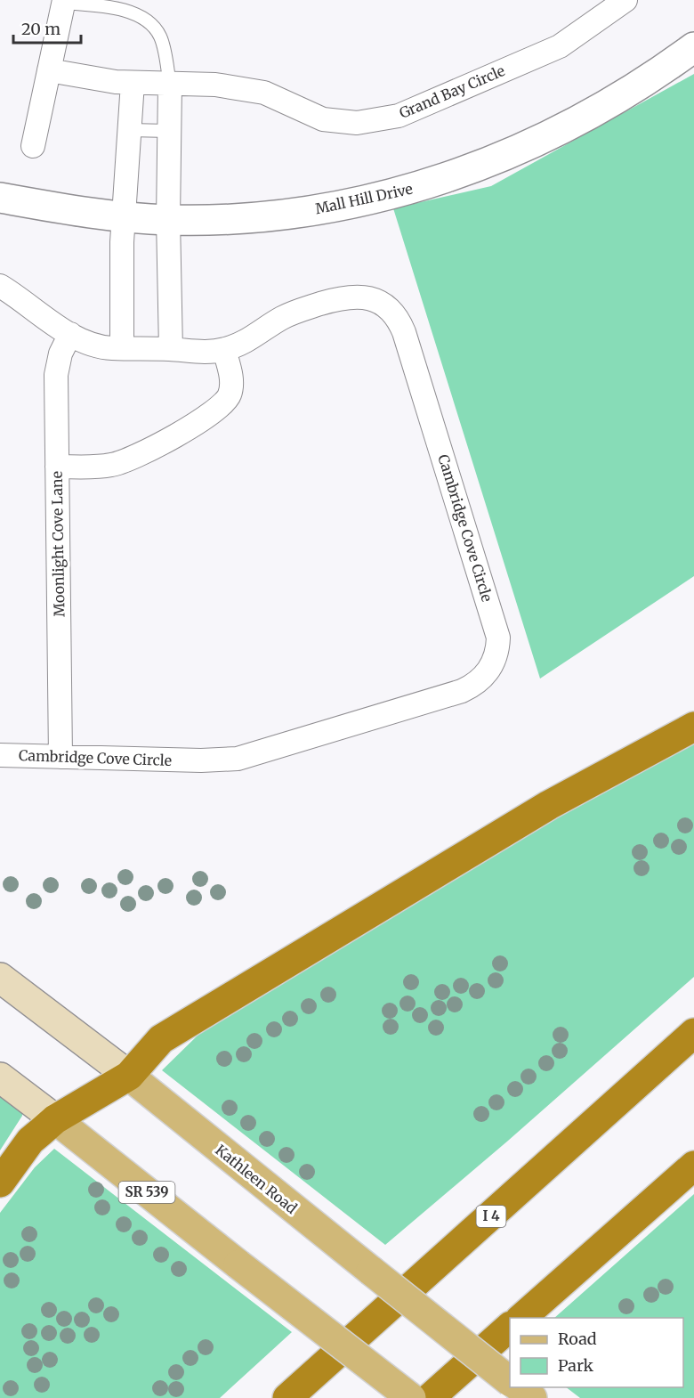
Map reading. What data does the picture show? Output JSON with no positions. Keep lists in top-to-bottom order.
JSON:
{
  "streets": {
    "highway": ["I 4"],
    "main road": ["Kathleen Road", "SR 539"],
    "street": [
      "Grand Bay Circle",
      "Mall Hill Drive",
      "Cambridge Cove Circle",
      "Moonlight Cove Lane"
    ]
  },
  "crossings": [
    ["Cambridge Cove Circle", "Moonlight Cove Lane"]
  ],
  "legend": ["Road", "Park"],
  "scale_bar": "20 m"
}
